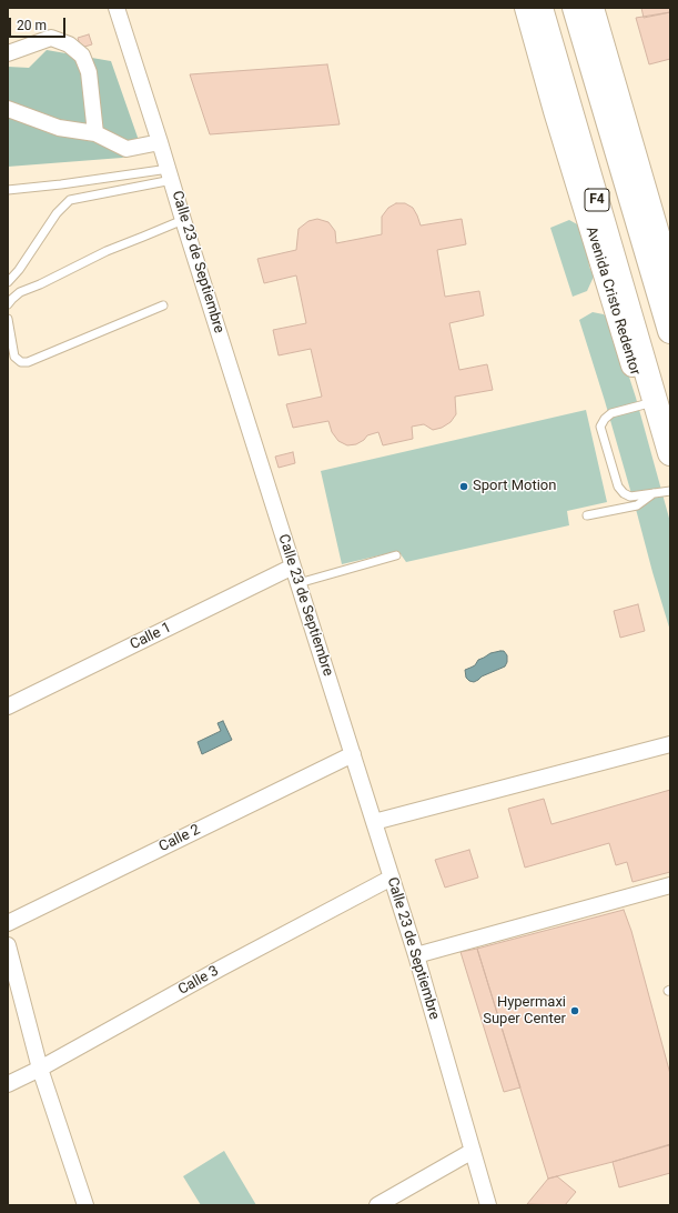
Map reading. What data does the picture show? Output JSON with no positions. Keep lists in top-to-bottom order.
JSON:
{
  "streets": {
    "highway": ["F4", "Avenida Cristo Redentor"],
    "street": [
      "Calle 23 de Septiembre",
      "Calle 1",
      "Calle 2",
      "Calle 3"
    ]
  },
  "crossings": [
    ["Calle 23 de Septiembre", "Calle 1"],
    ["Calle 23 de Septiembre", "Calle 2"],
    ["Calle 23 de Septiembre", "Calle 3"]
  ],
  "places": ["Sport Motion", "Hypermaxi Super Center"],
  "scale_bar": "20 m"
}
